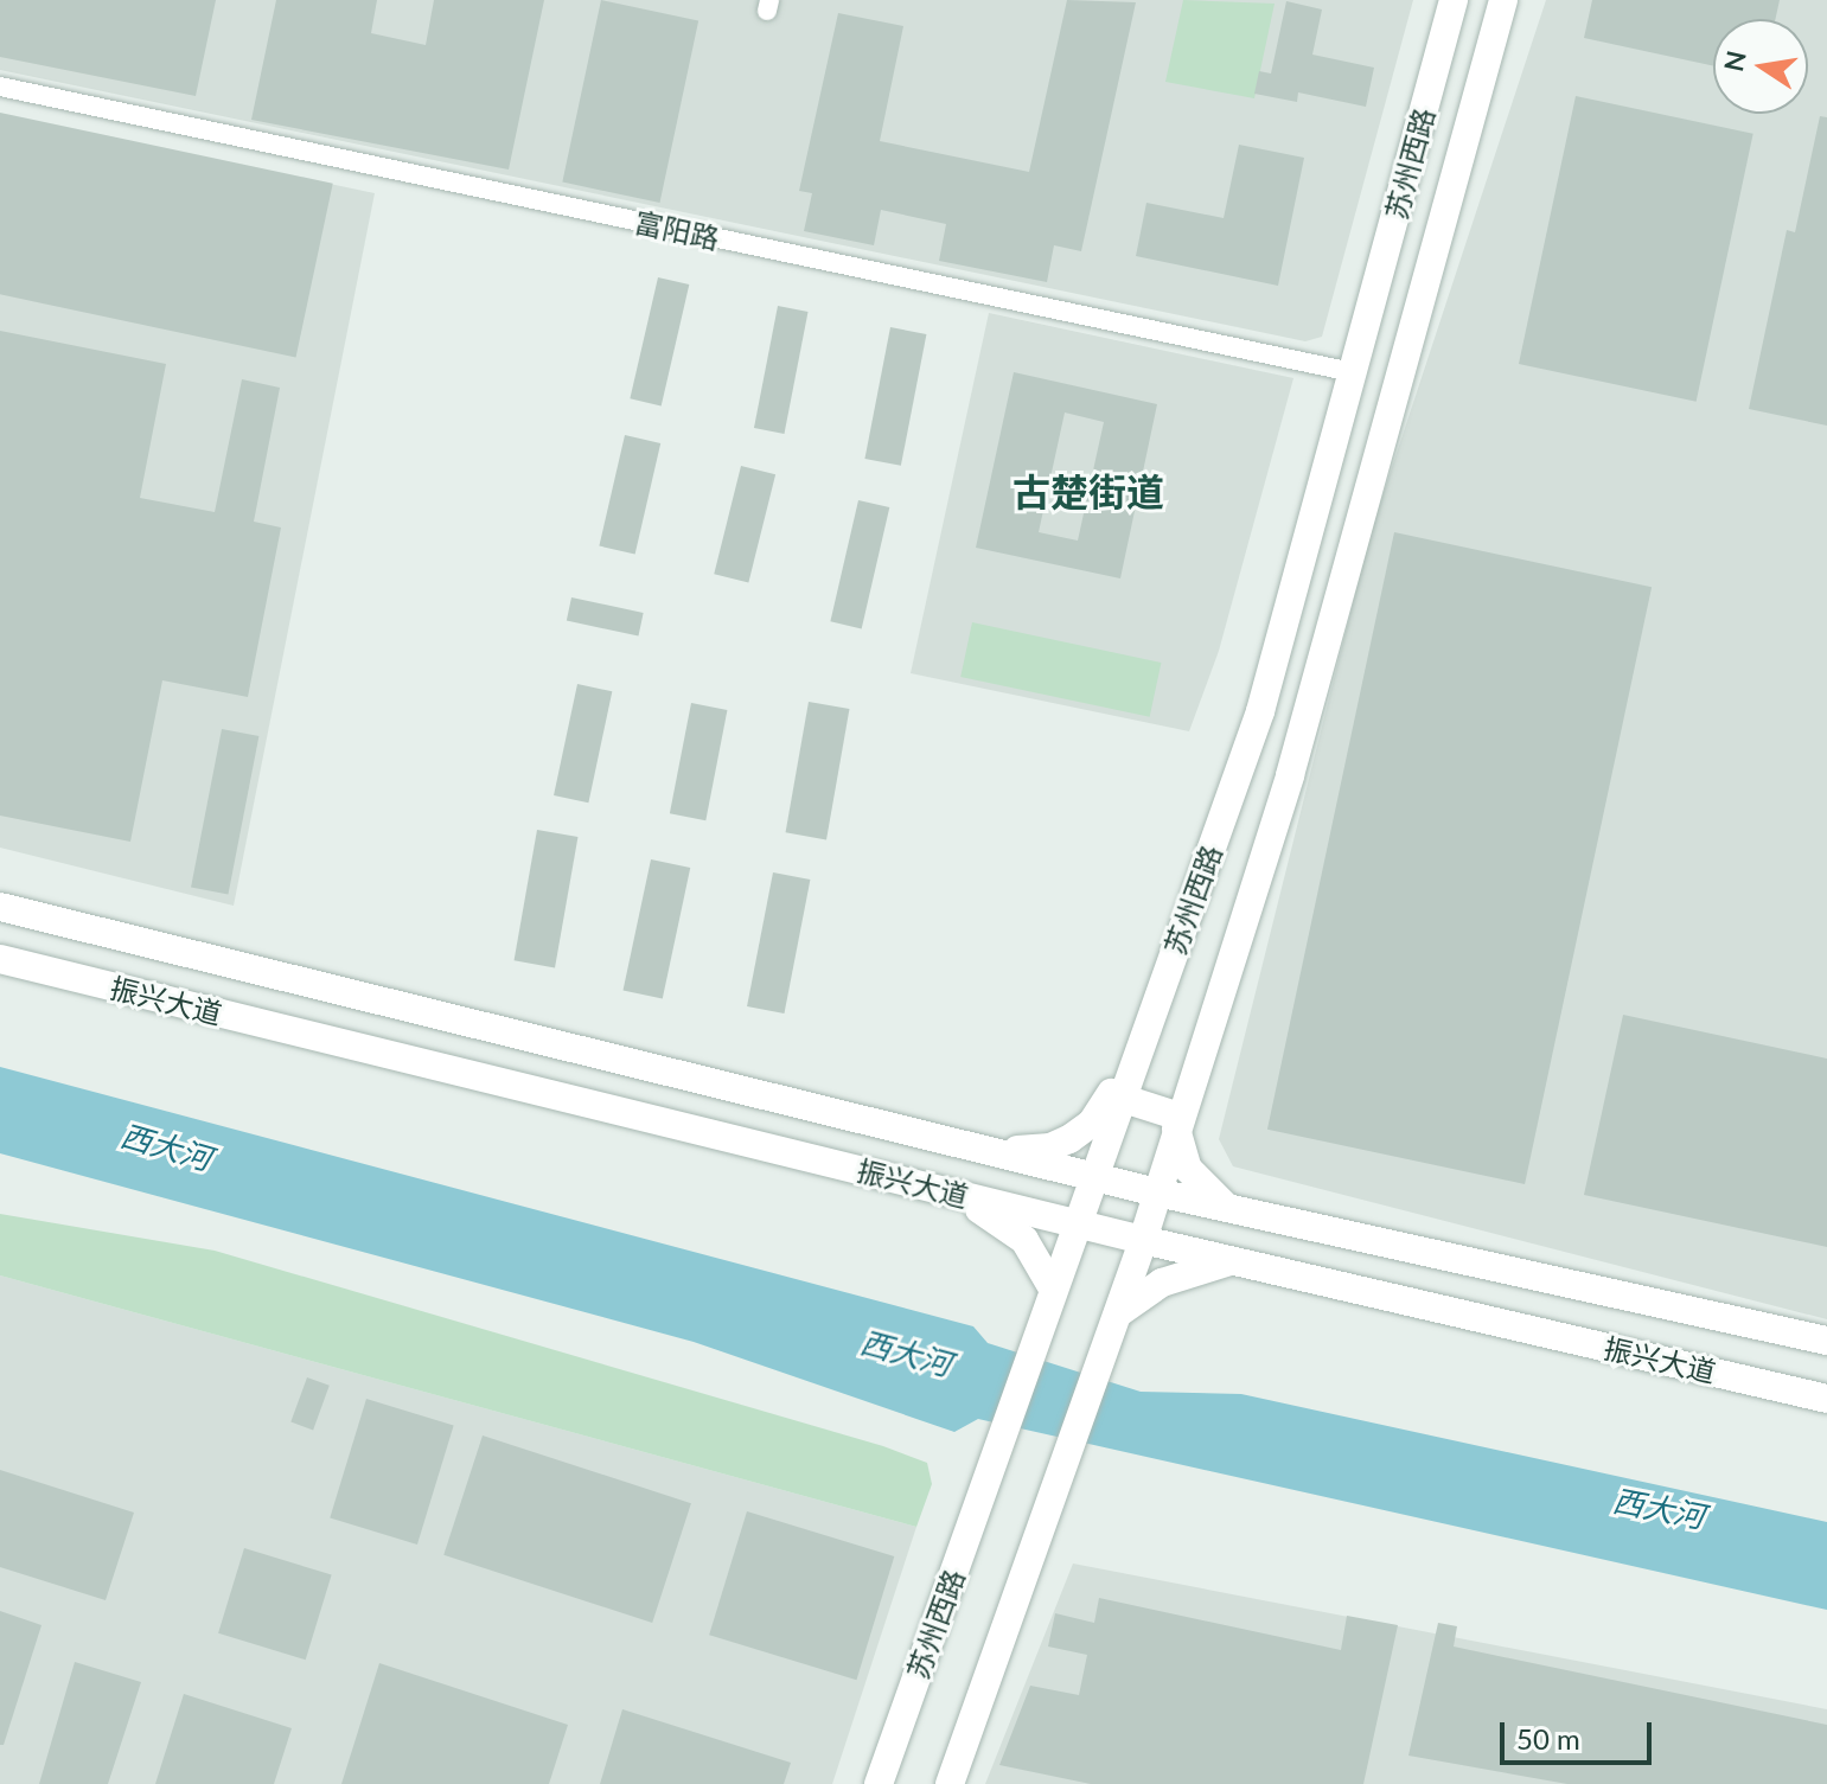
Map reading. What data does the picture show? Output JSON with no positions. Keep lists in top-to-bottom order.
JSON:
{
  "streets": {
    "main road": ["苏州西路", "振兴大道"],
    "street": ["富阳路"]
  },
  "crossings": [
    ["苏州西路", "富阳路"],
    ["苏州西路", "振兴大道"]
  ],
  "districts": ["古楚街道"],
  "water": ["西大河"],
  "scale_bar": "50 m",
  "north": "left"
}
